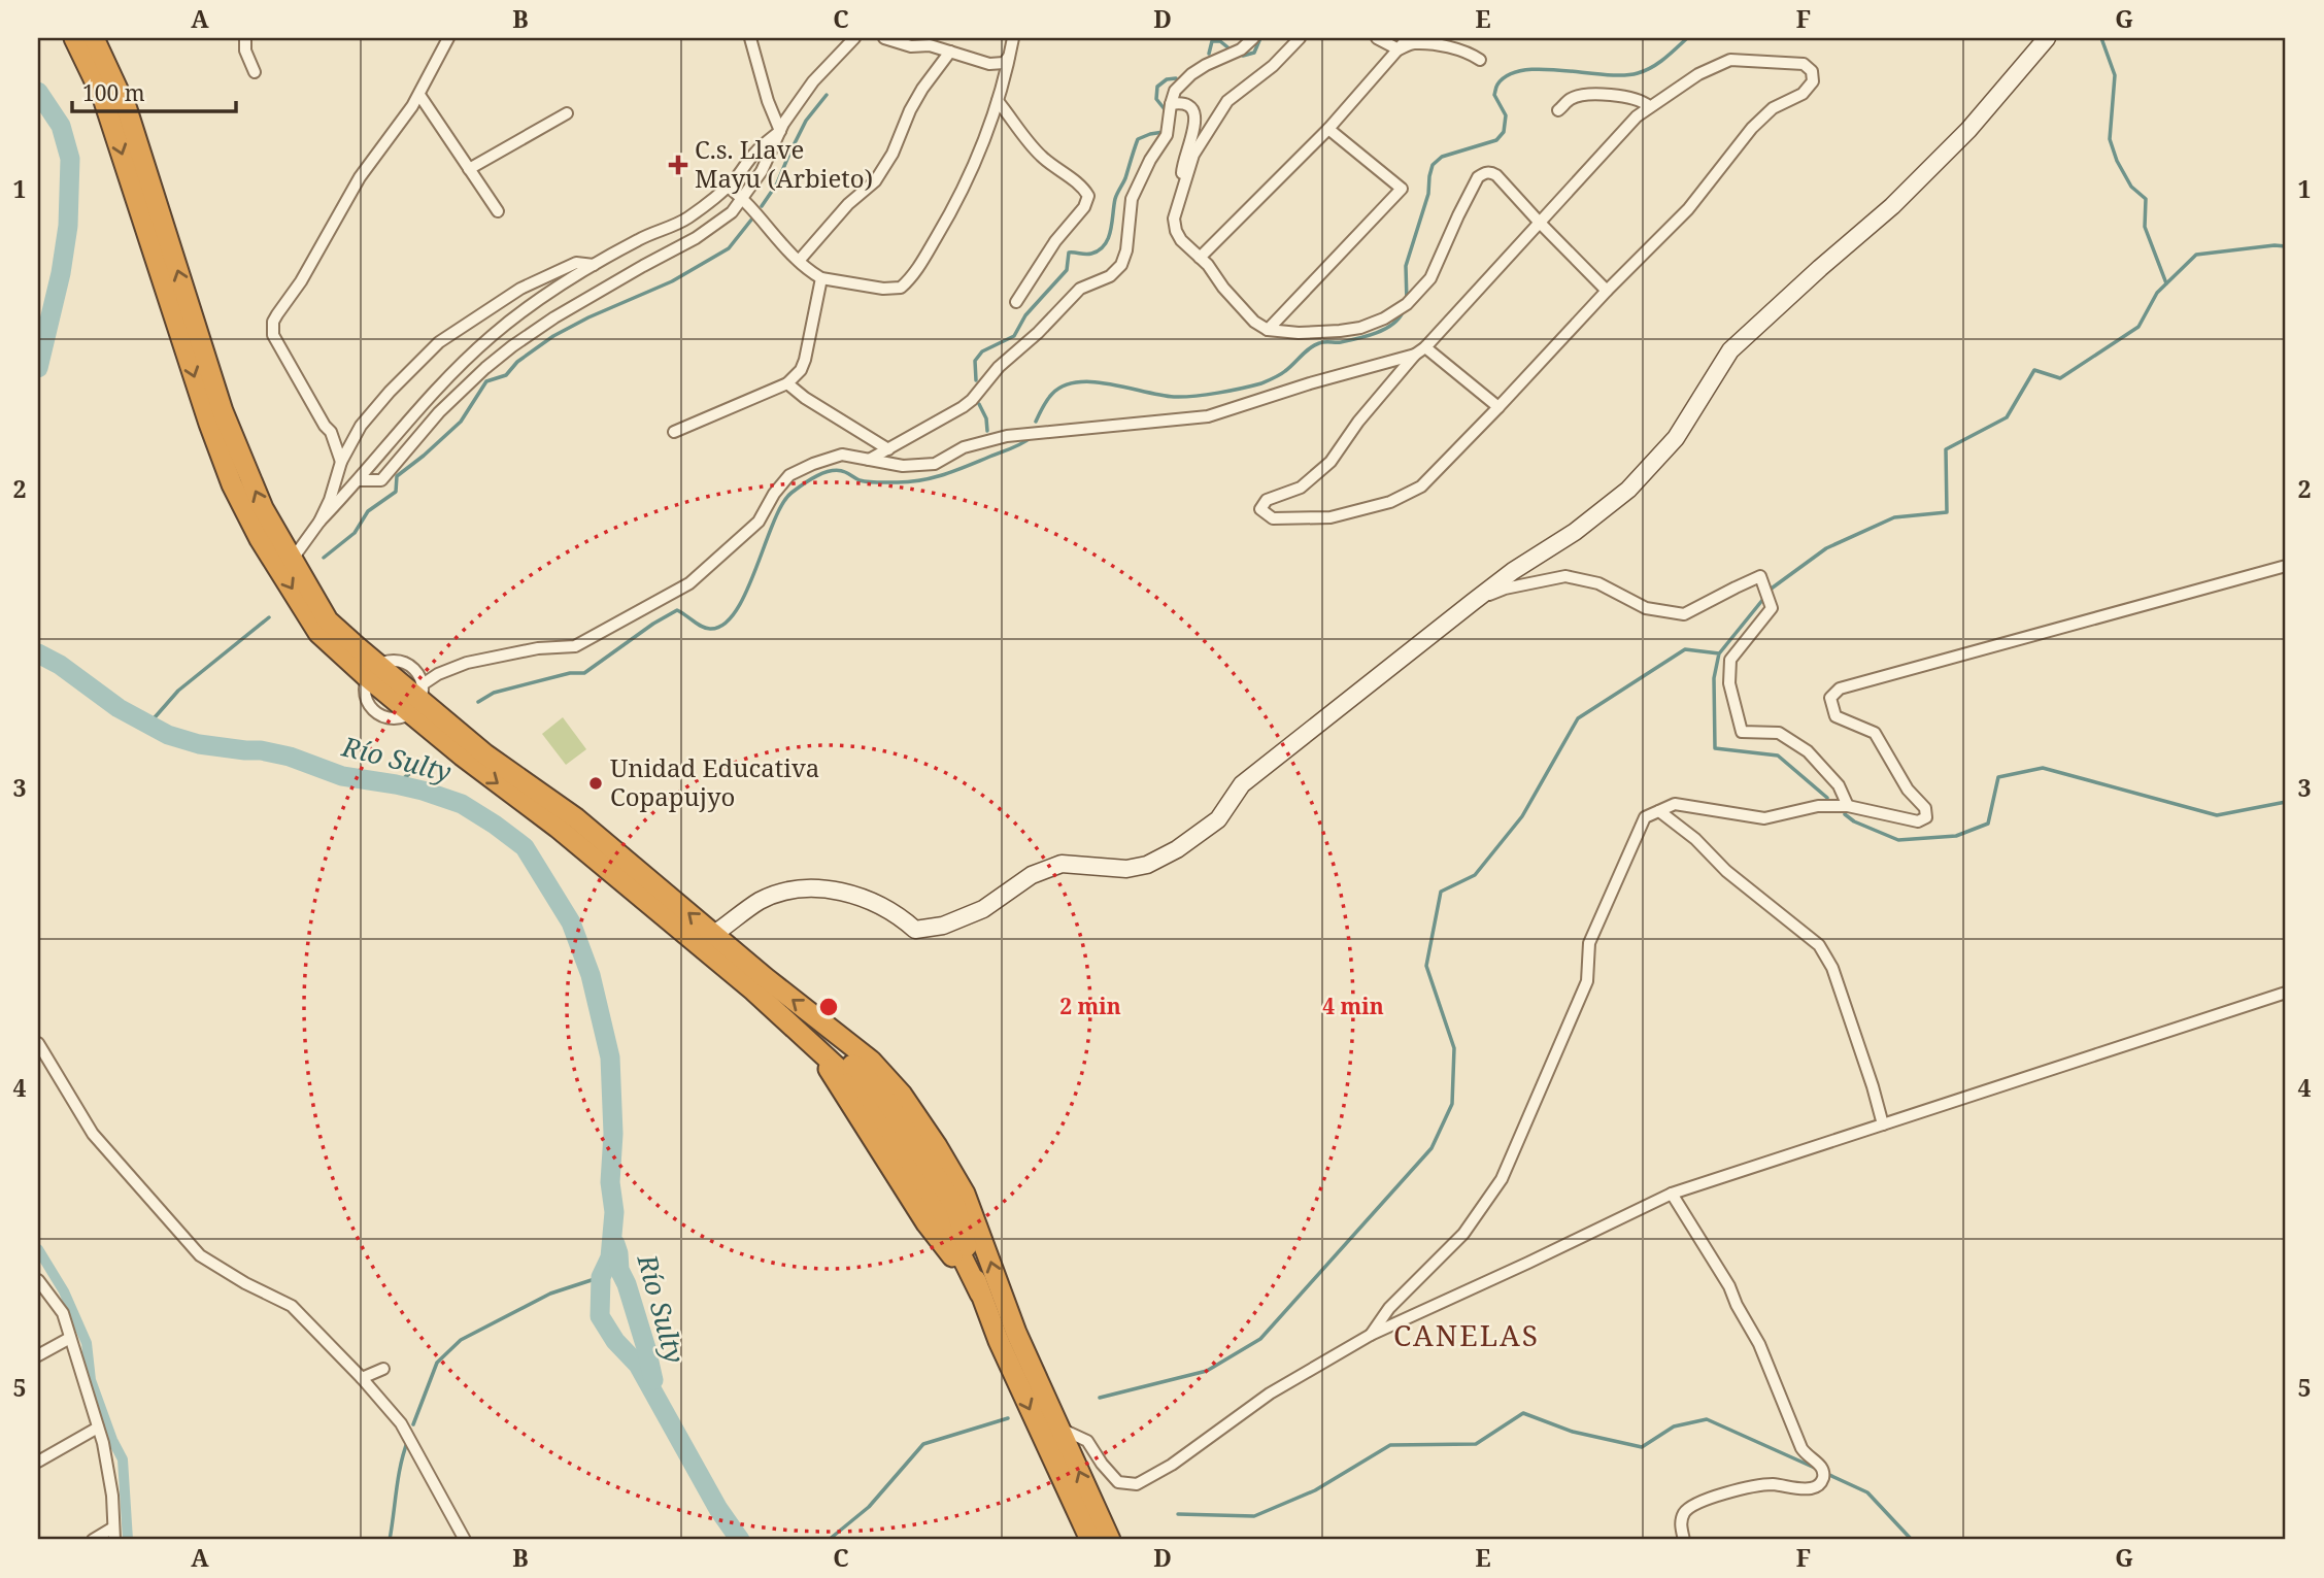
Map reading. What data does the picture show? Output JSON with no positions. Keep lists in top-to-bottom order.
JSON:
{
  "districts": ["CANELAS"],
  "water": ["Río Sulty"],
  "places": {
    "health": ["C.s. Llave Mayu (Arbieto)"],
    "other": ["Unidad Educativa Copapujyo"]
  },
  "scale_bar": "100 m",
  "grid": {
    "columns": [
      "A",
      "B",
      "C",
      "D",
      "E",
      "F",
      "G"
    ],
    "rows": [
      "1",
      "2",
      "3",
      "4",
      "5"
    ]
  },
  "rings": ["2 min", "4 min"]
}
